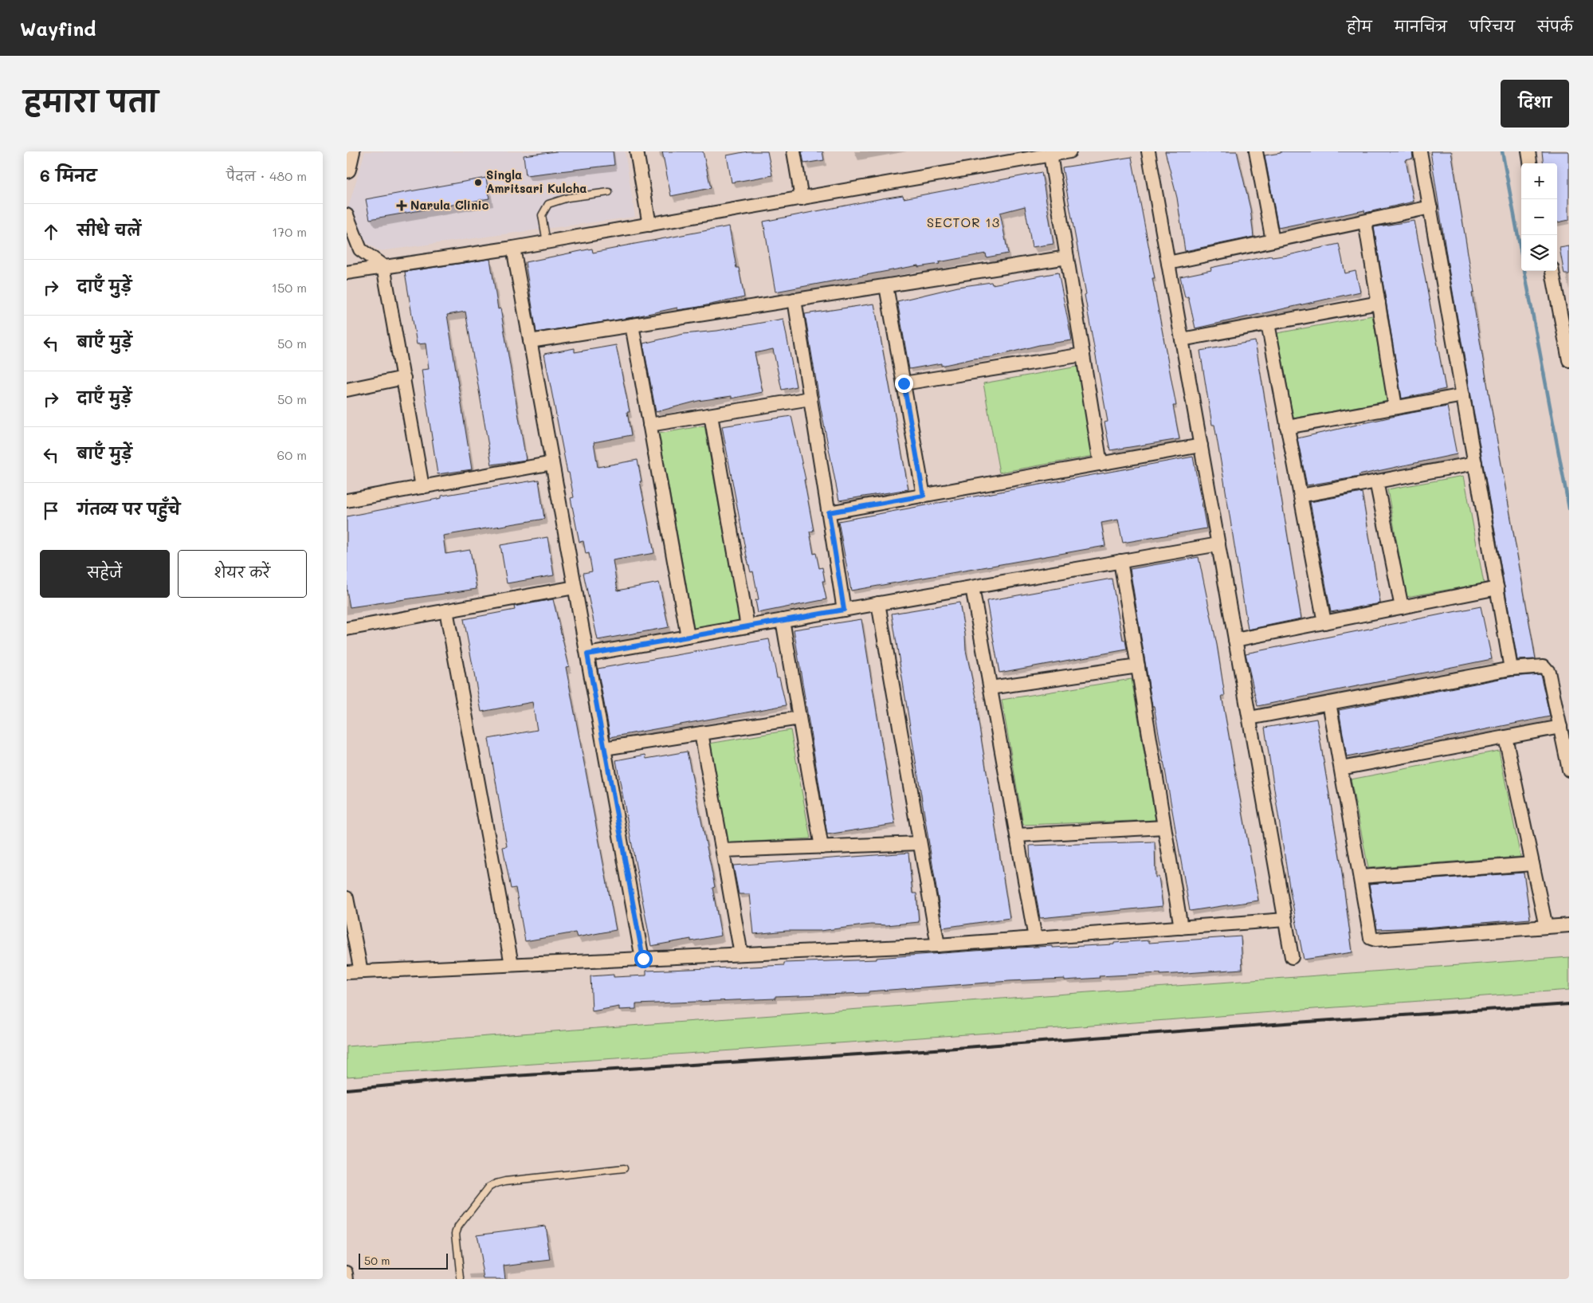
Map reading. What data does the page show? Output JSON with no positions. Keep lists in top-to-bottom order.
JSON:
{
  "districts": ["SECTOR 13"],
  "places": {
    "other": ["Singla Amritsari Kulcha"],
    "health": ["Narula Clinic"]
  },
  "scale_bar": "50 m",
  "page": {
    "header": "Wayfind",
    "nav": [
      "होम",
      "मानचित्र",
      "परिचय",
      "संपर्क"
    ],
    "title": "हमारा पता",
    "buttons": [
      "दिशा",
      ["सहेजें", "शेयर करें"]
    ],
    "heading": ["6 मिनट", "पैदल · 480 m"],
    "map_buttons": ["+", "−"],
    "list": [
      ["सीधे चलें", "170 m"],
      ["दाएँ मुड़ें", "150 m"],
      ["बाएँ मुड़ें", "50 m"],
      ["दाएँ मुड़ें", "50 m"],
      ["बाएँ मुड़ें", "60 m"],
      "गंतव्य पर पहुँचे"
    ],
    "scale": "50 m"
  }
}
